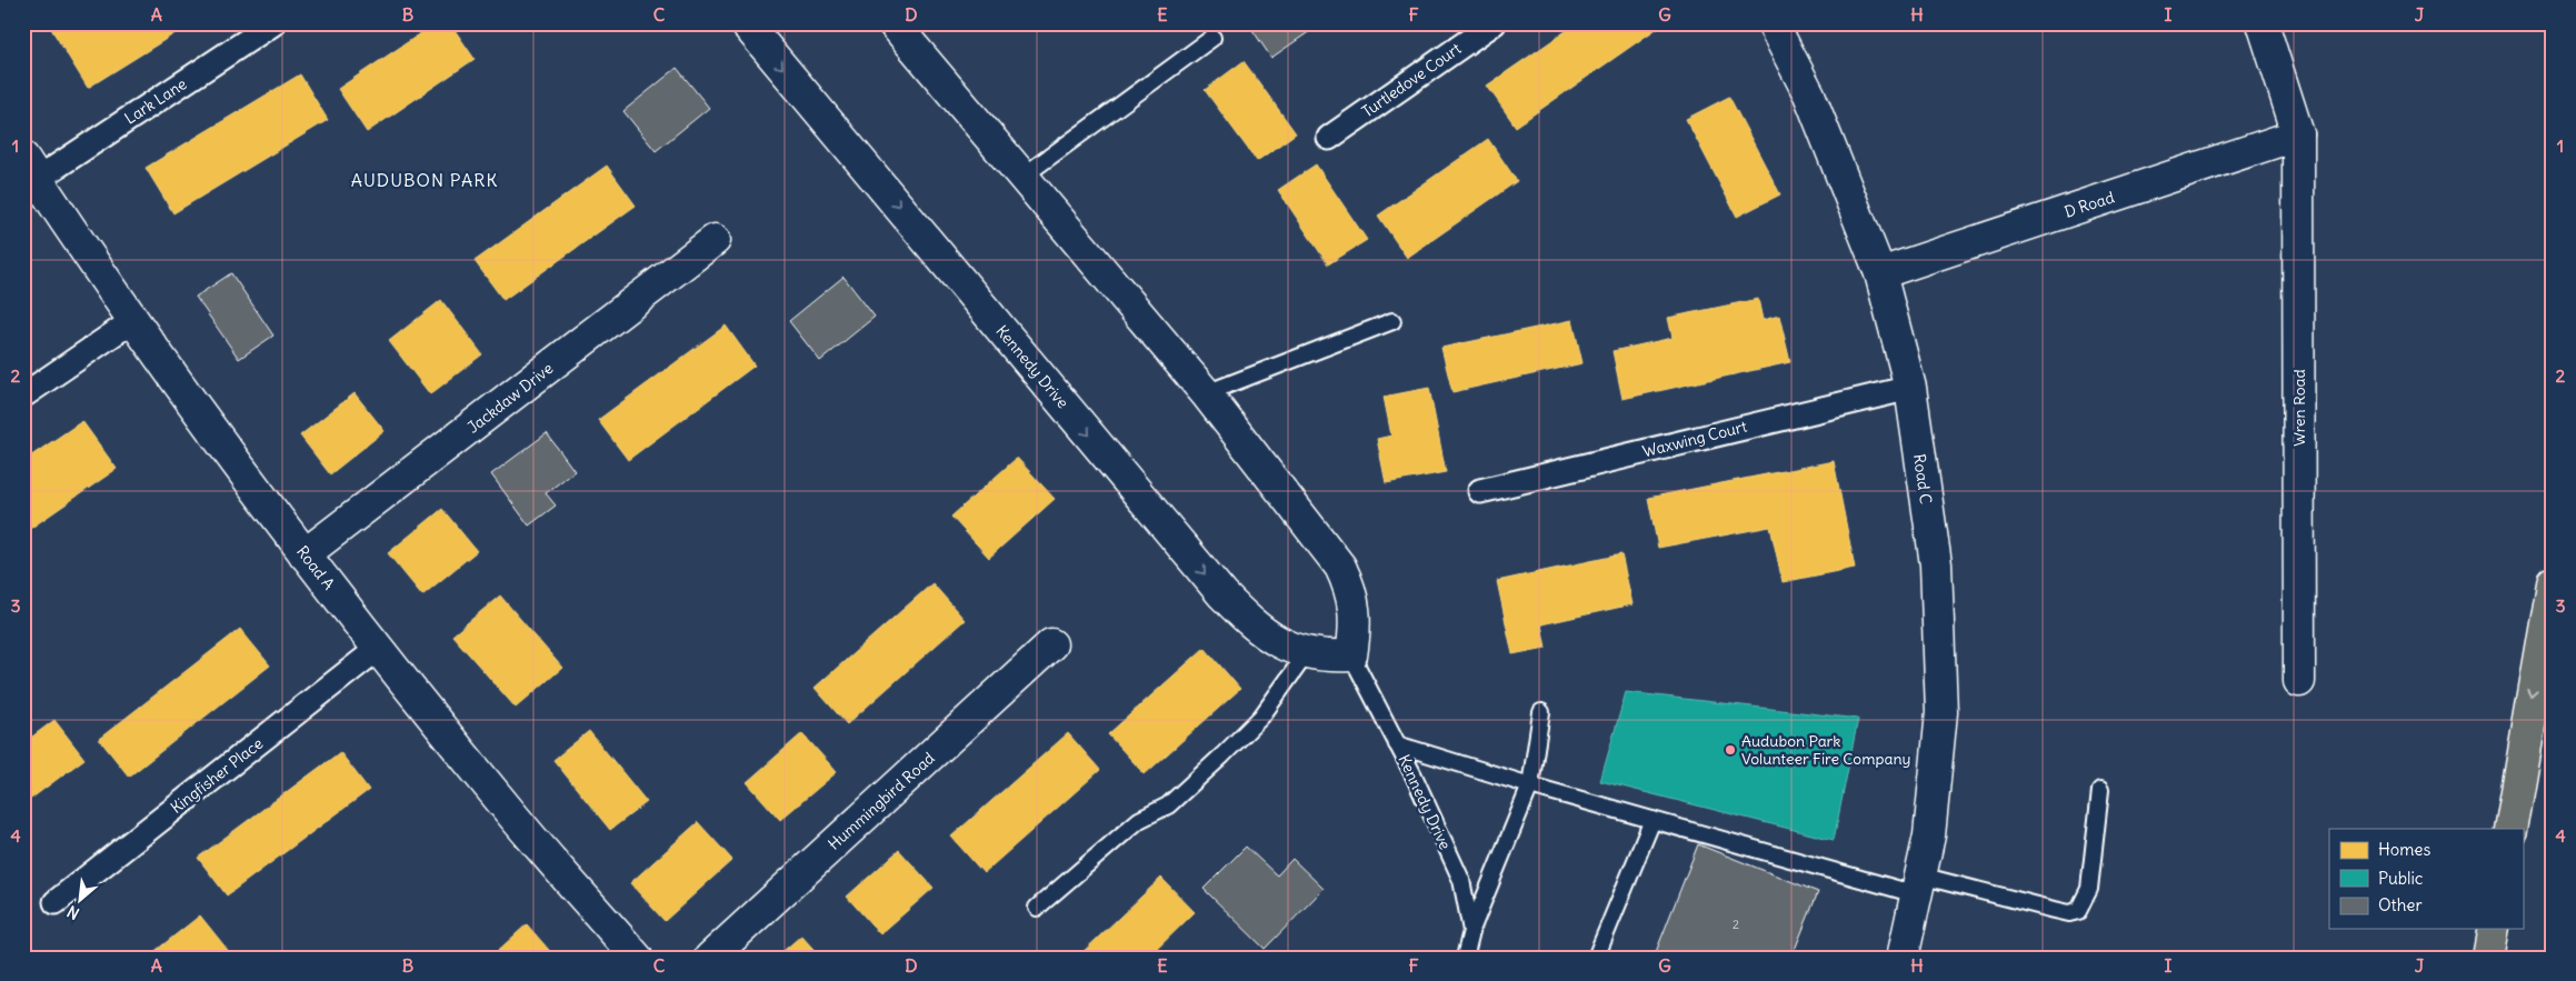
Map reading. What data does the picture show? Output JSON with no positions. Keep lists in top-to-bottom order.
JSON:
{
  "streets": {
    "street": [
      "Turtledove Court",
      "Lark Lane",
      "D Road",
      "Kennedy Drive",
      "Jackdaw Drive",
      "Wren Road",
      "Waxwing Court",
      "Road C",
      "Road A",
      "Kingfisher Place",
      "Hummingbird Road"
    ]
  },
  "crossings": [
    ["Lark Lane", "Road A"],
    ["D Road", "Wren Road"],
    ["D Road", "Road C"],
    ["Jackdaw Drive", "Road A"],
    ["Waxwing Court", "Road C"],
    ["Road A", "Kingfisher Place"]
  ],
  "districts": ["AUDUBON PARK"],
  "places": ["Audubon Park Volunteer Fire Company"],
  "house_numbers": ["2"],
  "legend": ["Homes", "Public", "Other"],
  "north": "bottom left",
  "grid": {
    "columns": [
      "A",
      "B",
      "C",
      "D",
      "E",
      "F",
      "G",
      "H",
      "I",
      "J"
    ],
    "rows": [
      "1",
      "2",
      "3",
      "4"
    ]
  }
}
